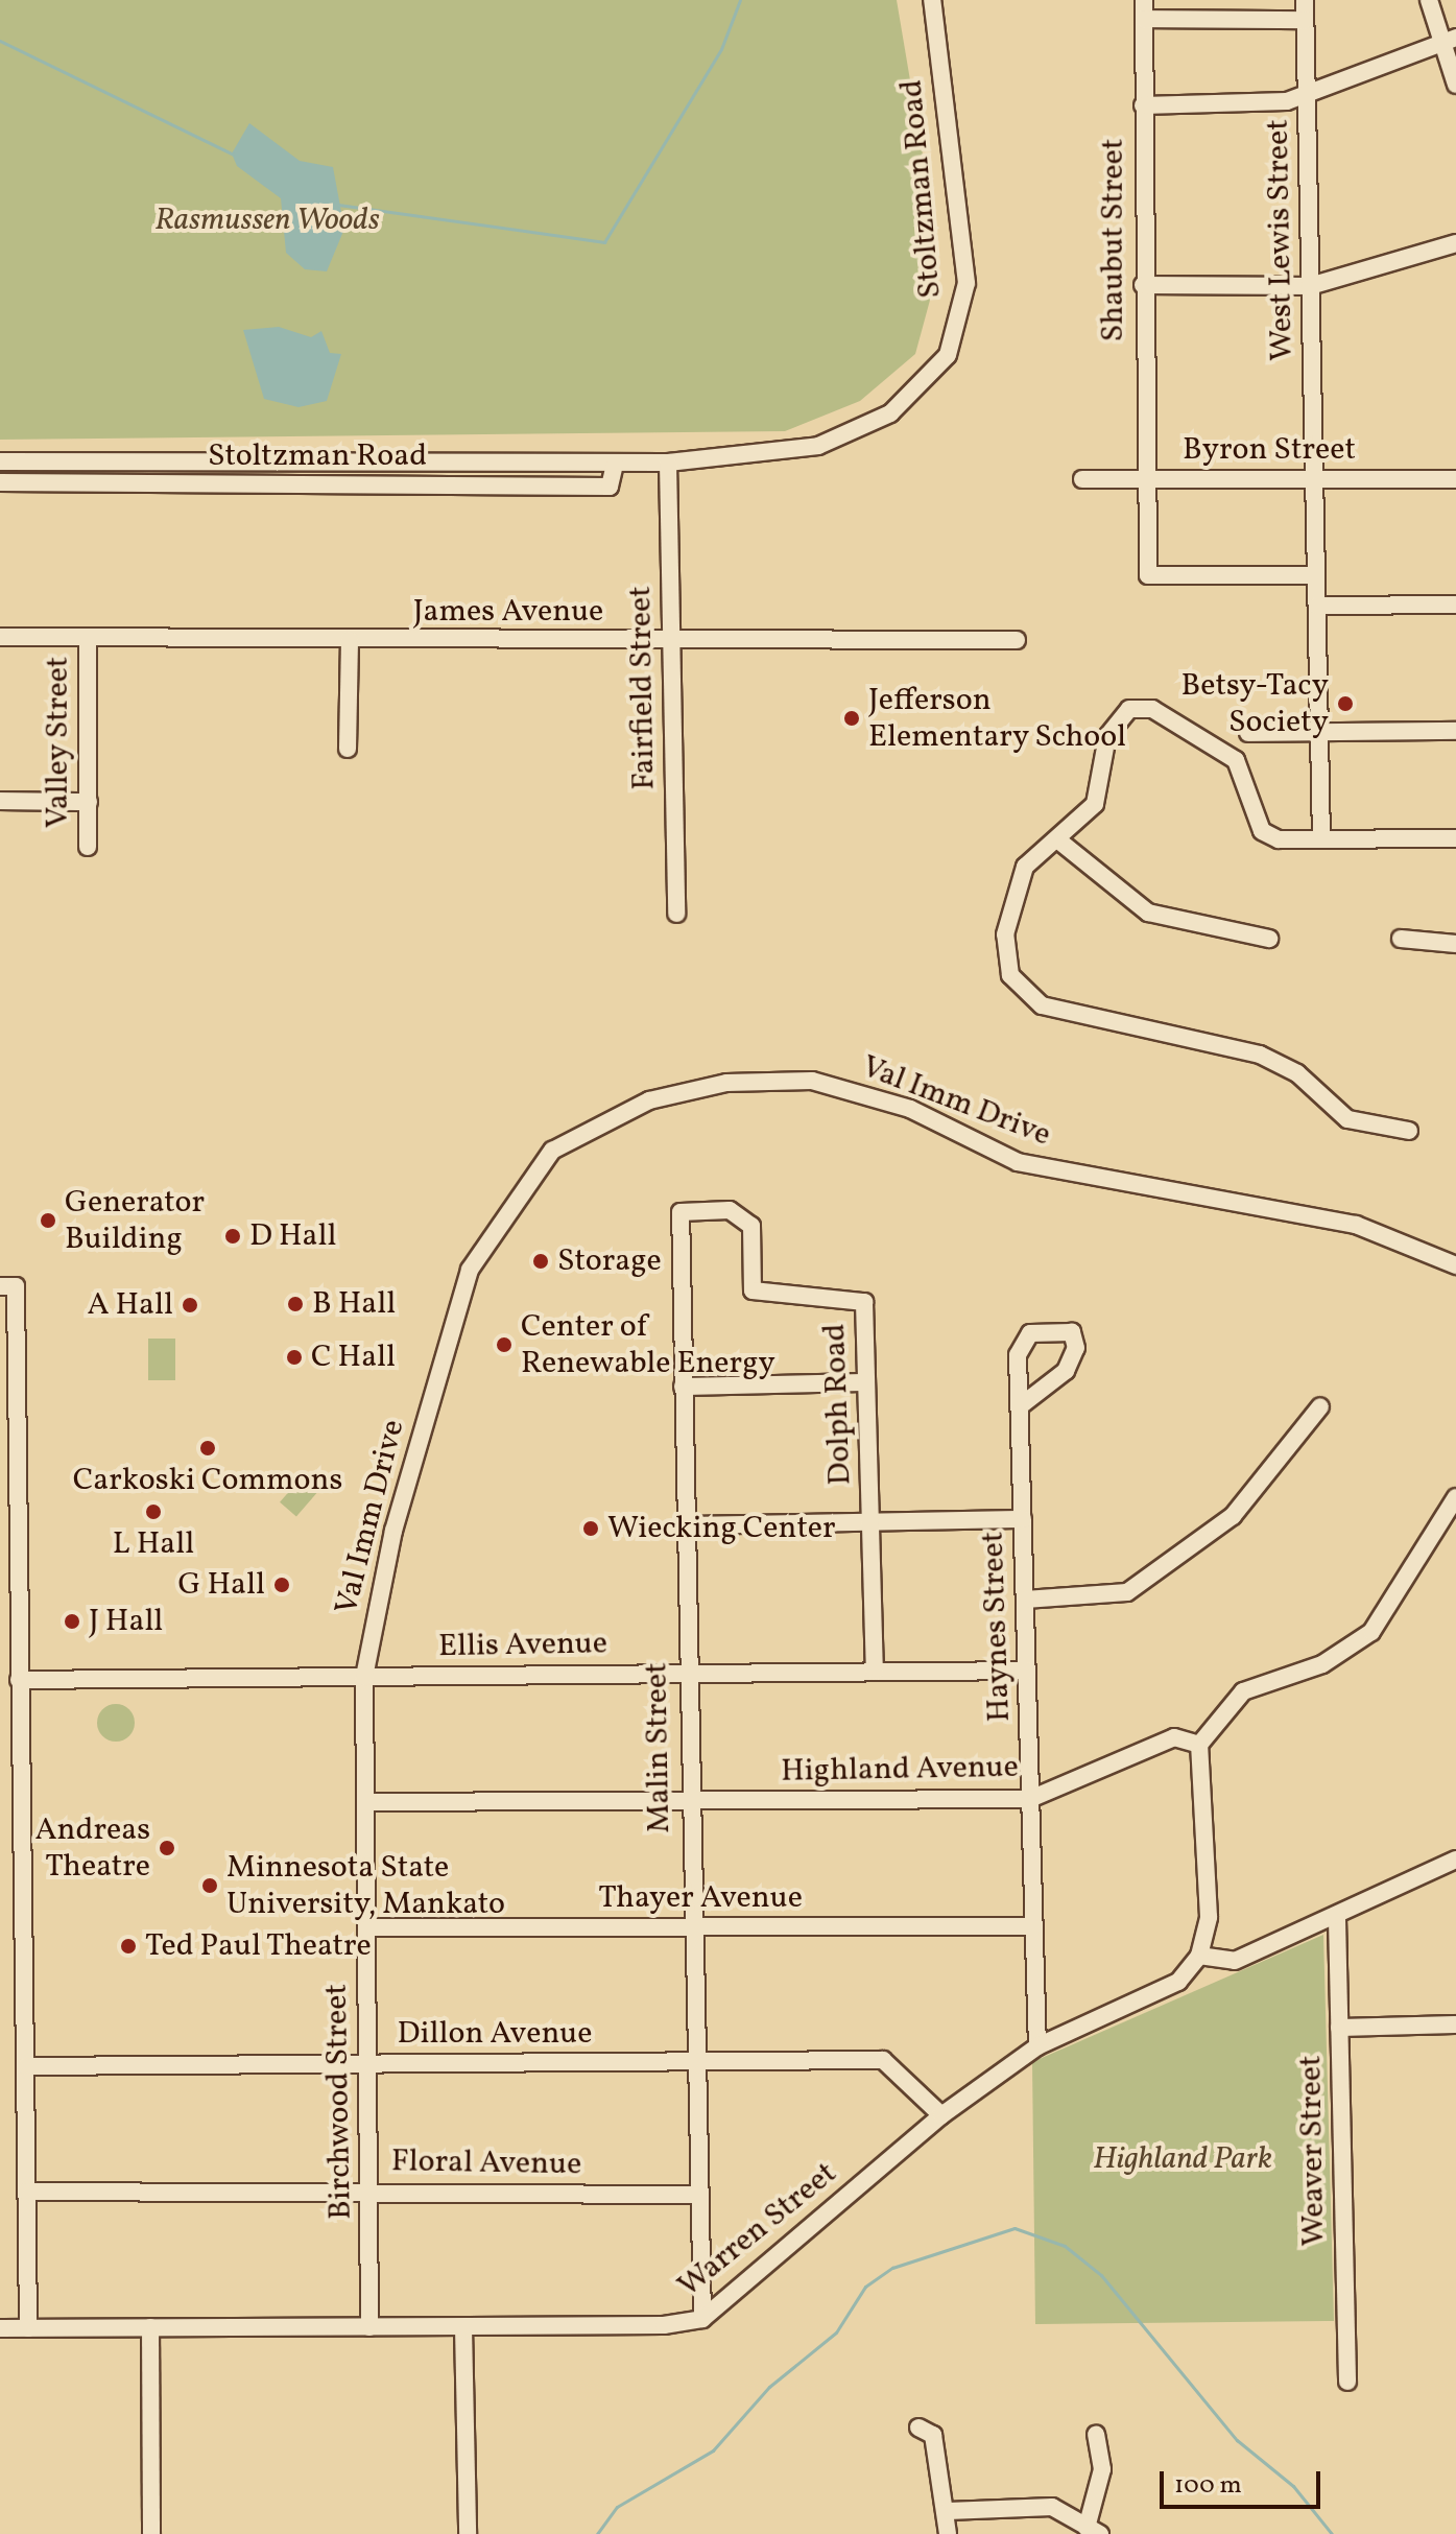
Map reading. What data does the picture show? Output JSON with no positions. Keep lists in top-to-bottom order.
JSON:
{
  "streets": {
    "street": [
      "Stoltzman Road",
      "Shaubut Street",
      "West Lewis Street",
      "Byron Street",
      "James Avenue",
      "Fairfield Street",
      "Valley Street",
      "Val Imm Drive",
      "Dolph Road",
      "Haynes Street",
      "Ellis Avenue",
      "Malin Street",
      "Highland Avenue",
      "Thayer Avenue",
      "Dillon Avenue",
      "Birchwood Street",
      "Weaver Street",
      "Floral Avenue",
      "Warren Street"
    ]
  },
  "crossings": [
    ["Stoltzman Road", "Fairfield Street"],
    ["Shaubut Street", "West Lewis Street"],
    ["Shaubut Street", "Byron Street"],
    ["West Lewis Street", "Byron Street"],
    ["James Avenue", "Fairfield Street"],
    ["James Avenue", "Valley Street"],
    ["Val Imm Drive", "Ellis Avenue"],
    ["Val Imm Drive", "Birchwood Street"],
    ["Dolph Road", "Ellis Avenue"],
    ["Dolph Road", "Malin Street"],
    ["Haynes Street", "Ellis Avenue"],
    ["Haynes Street", "Highland Avenue"],
    ["Haynes Street", "Thayer Avenue"],
    ["Haynes Street", "Warren Street"],
    ["Ellis Avenue", "Malin Street"],
    ["Ellis Avenue", "Birchwood Street"],
    ["Malin Street", "Highland Avenue"],
    ["Malin Street", "Thayer Avenue"],
    ["Malin Street", "Dillon Avenue"],
    ["Malin Street", "Floral Avenue"],
    ["Malin Street", "Warren Street"],
    ["Highland Avenue", "Birchwood Street"],
    ["Thayer Avenue", "Birchwood Street"],
    ["Dillon Avenue", "Birchwood Street"],
    ["Dillon Avenue", "Warren Street"],
    ["Birchwood Street", "Floral Avenue"],
    ["Birchwood Street", "Warren Street"]
  ],
  "parks": ["Rasmussen Woods", "Highland Park"],
  "places": [
    "Betsy-Tacy Society",
    "Jefferson Elementary School",
    "Generator Building",
    "D Hall",
    "Storage",
    "B Hall",
    "A Hall",
    "Center of Renewable Energy",
    "C Hall",
    "Carkoski Commons",
    "L Hall",
    "Wiecking Center",
    "G Hall",
    "J Hall",
    "Andreas Theatre",
    "Minnesota State University, Mankato",
    "Ted Paul Theatre"
  ],
  "scale_bar": "100 m"
}
